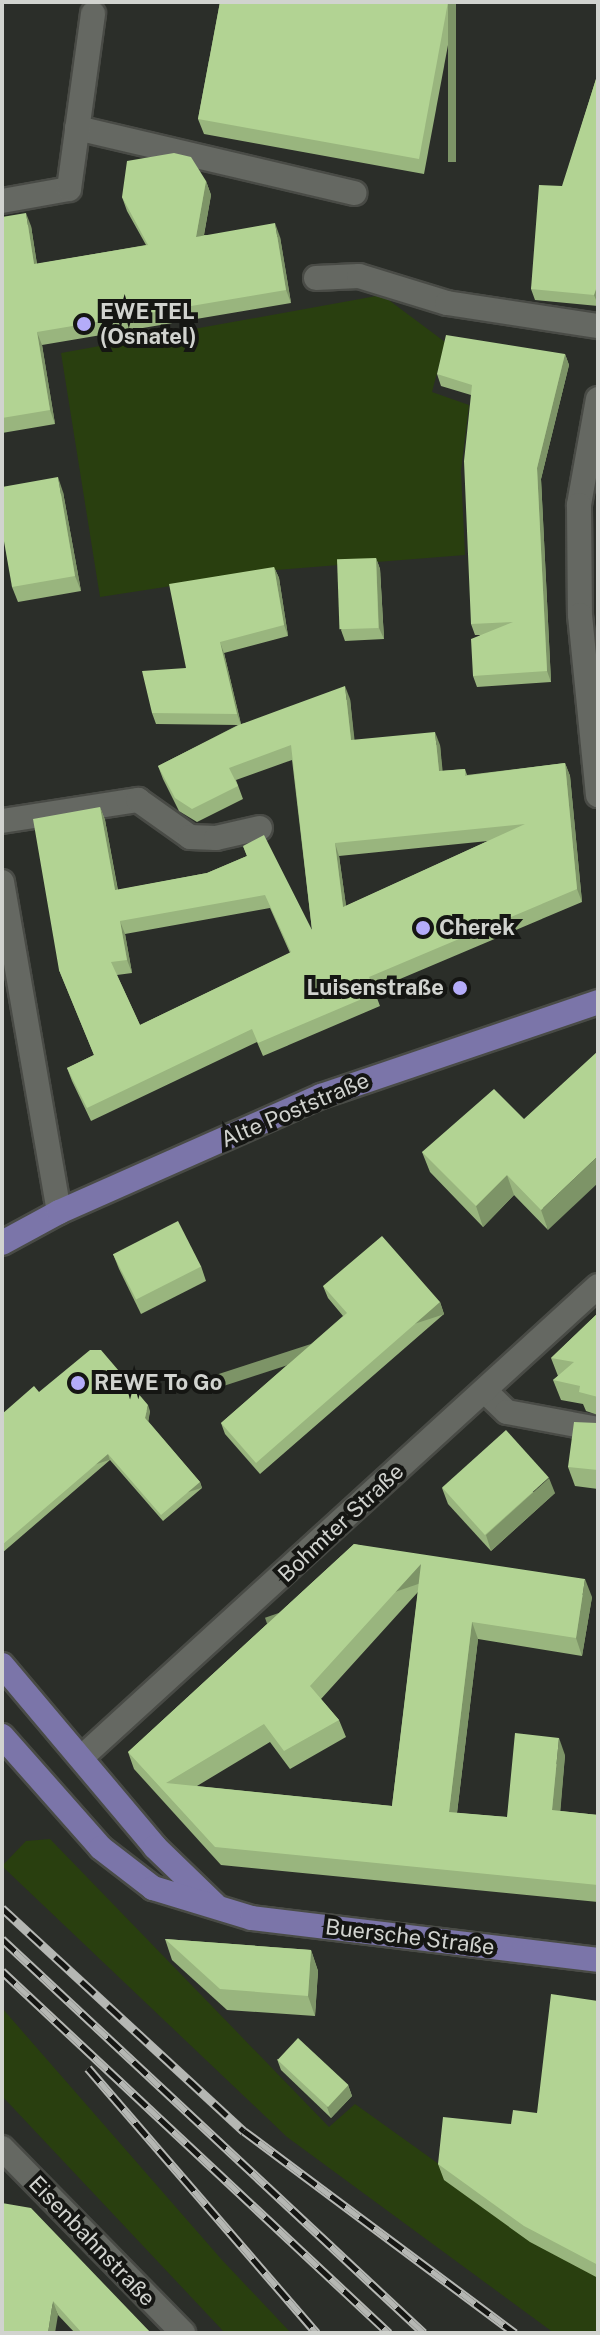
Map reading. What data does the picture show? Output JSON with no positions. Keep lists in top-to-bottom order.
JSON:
{
  "streets": {
    "main road": ["Alte Poststraße", "Buersche Straße"],
    "street": ["Bohmter Straße", "Eisenbahnstraße"]
  },
  "places": [
    "EWE TEL (Osnatel)",
    "Cherek",
    "Luisenstraße",
    "REWE To Go"
  ]
}
